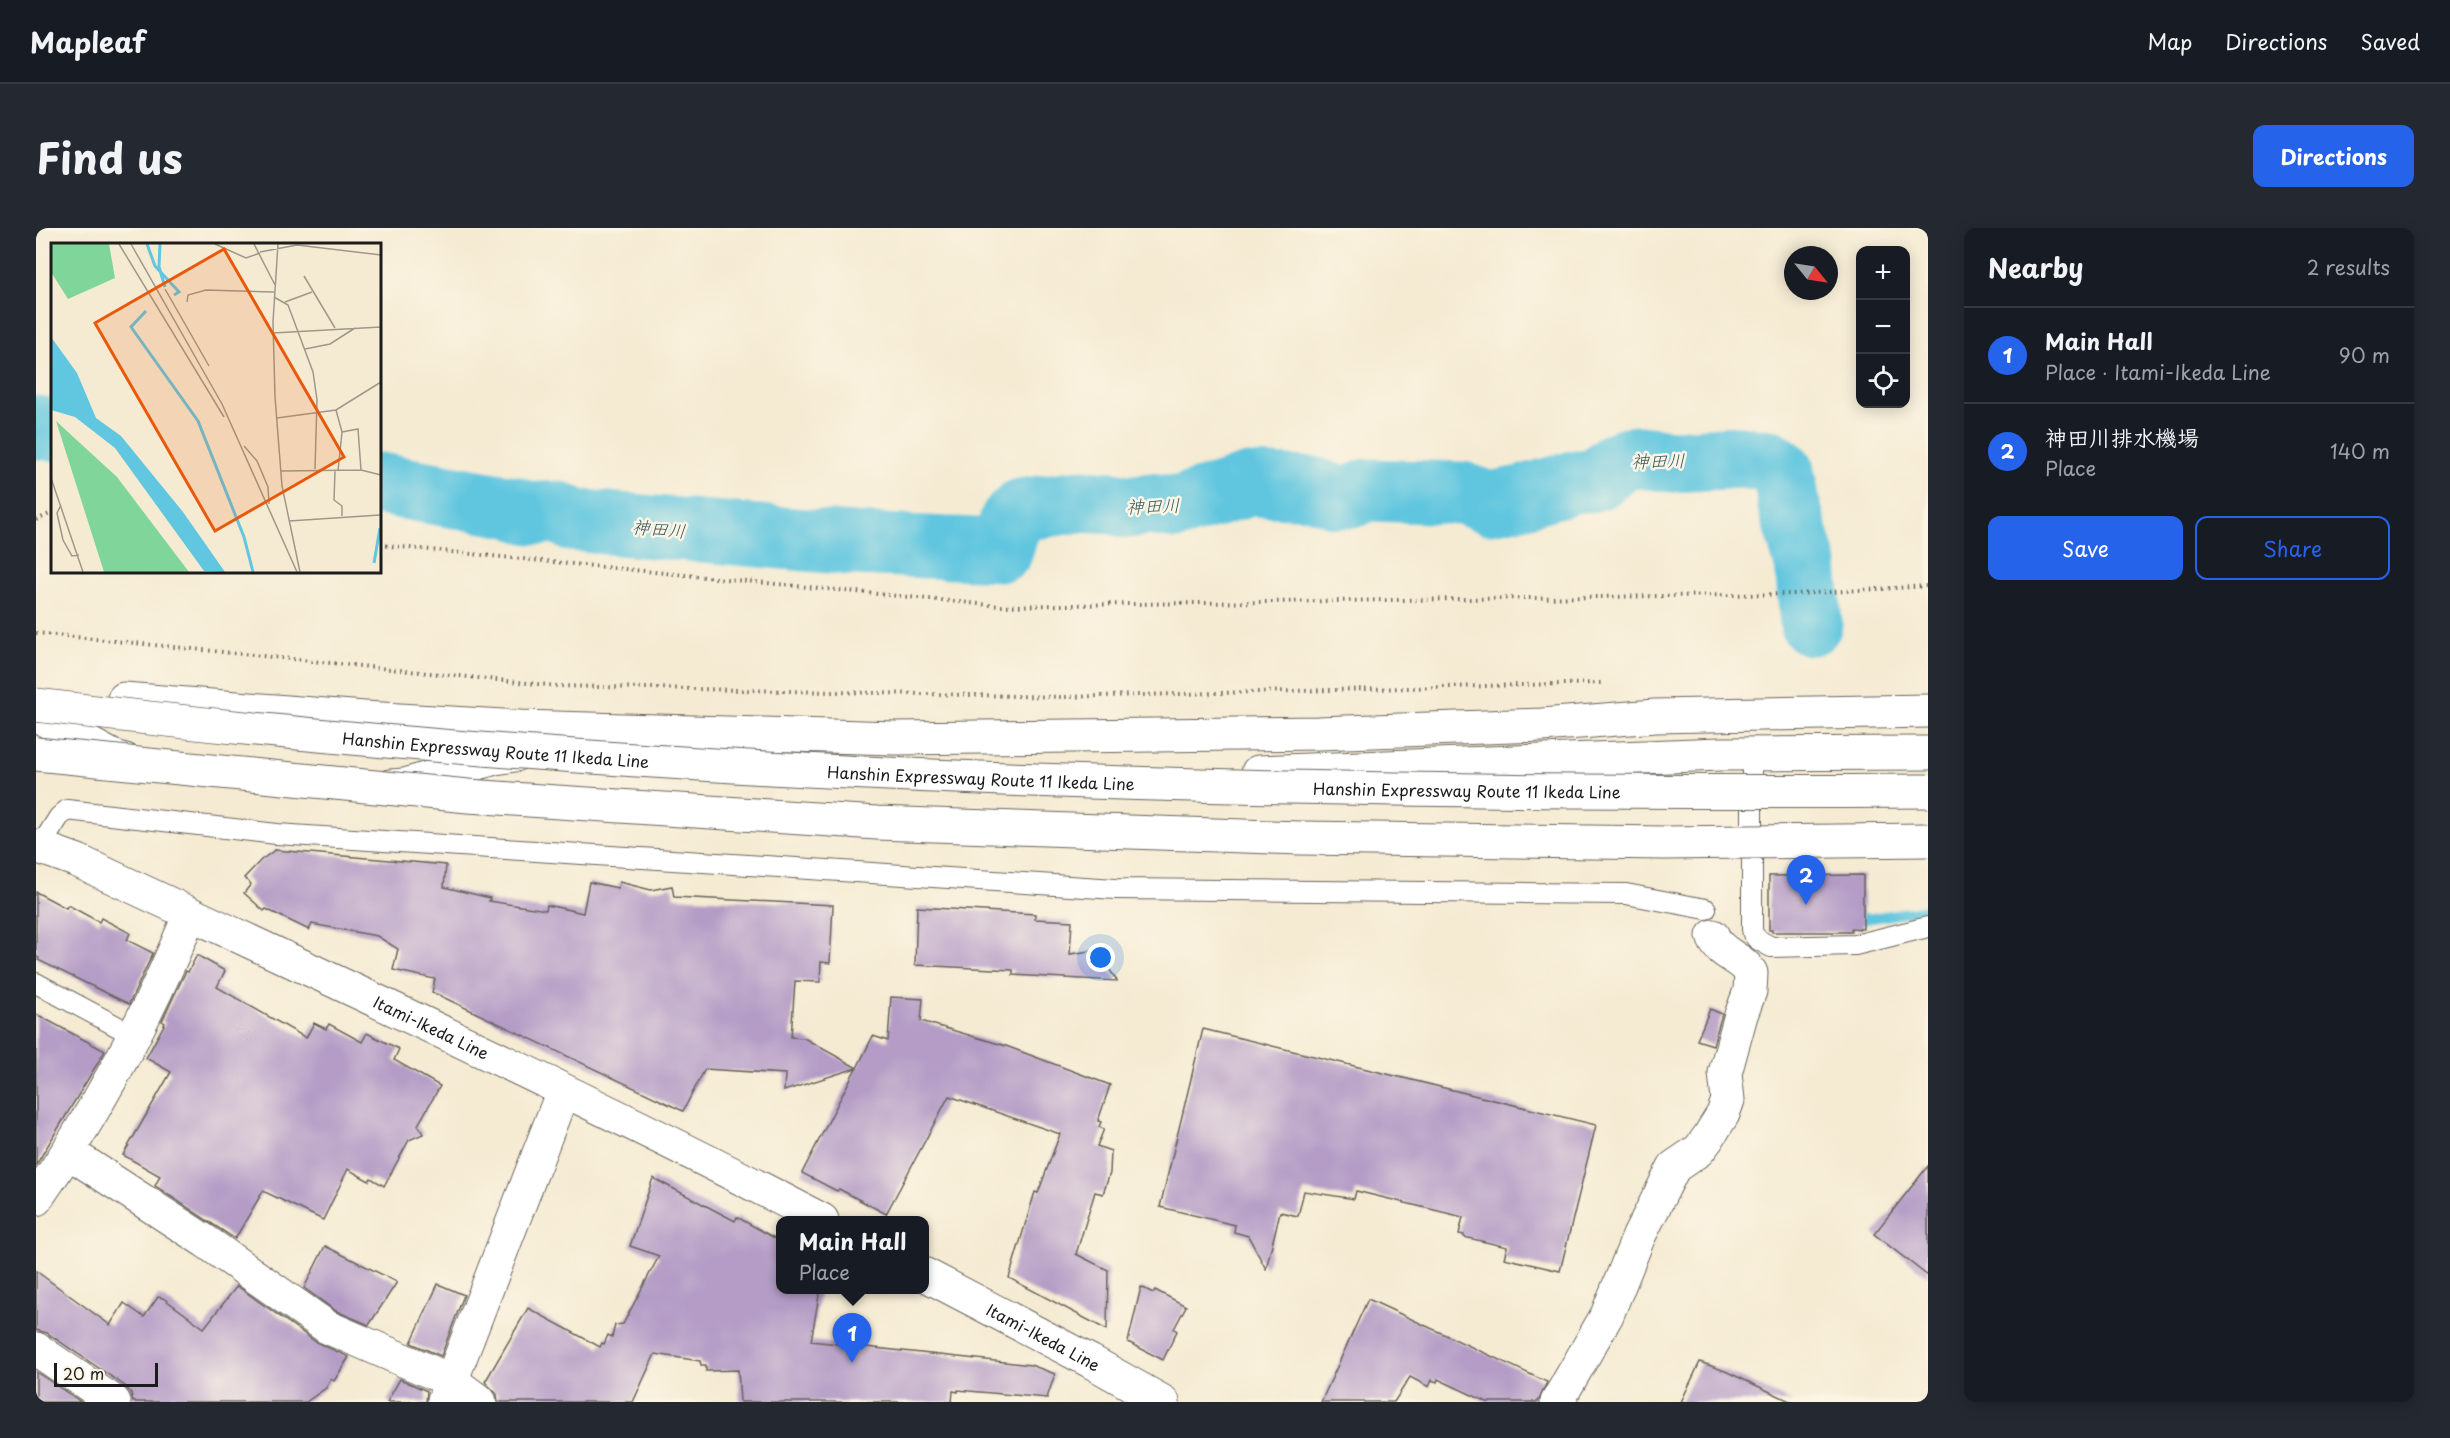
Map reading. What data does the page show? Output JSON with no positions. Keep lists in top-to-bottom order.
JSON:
{
  "streets": {
    "main road": ["Hanshin Expressway Route 11 Ikeda Line", "Itami-Ikeda Line"]
  },
  "water": ["神田川"],
  "scale_bar": "20 m",
  "north": "bottom right",
  "page": {
    "header": "Mapleaf",
    "nav": ["Map", "Directions", "Saved"],
    "title": "Find us",
    "buttons": [
      "Directions",
      ["Save", "Share"]
    ],
    "heading": ["Nearby", "2 results"],
    "map_buttons": ["+", "−"],
    "list": [
      {
        "mark": "1",
        "name": "Main Hall",
        "note": "Place · Itami-Ikeda Line",
        "value": "90 m"
      },
      {
        "mark": "2",
        "name": "神田川排水機場",
        "note": "Place",
        "value": "140 m"
      }
    ],
    "pins": ["2", "1"],
    "popup": ["Main Hall", "Place"],
    "scale": "20 m"
  }
}
